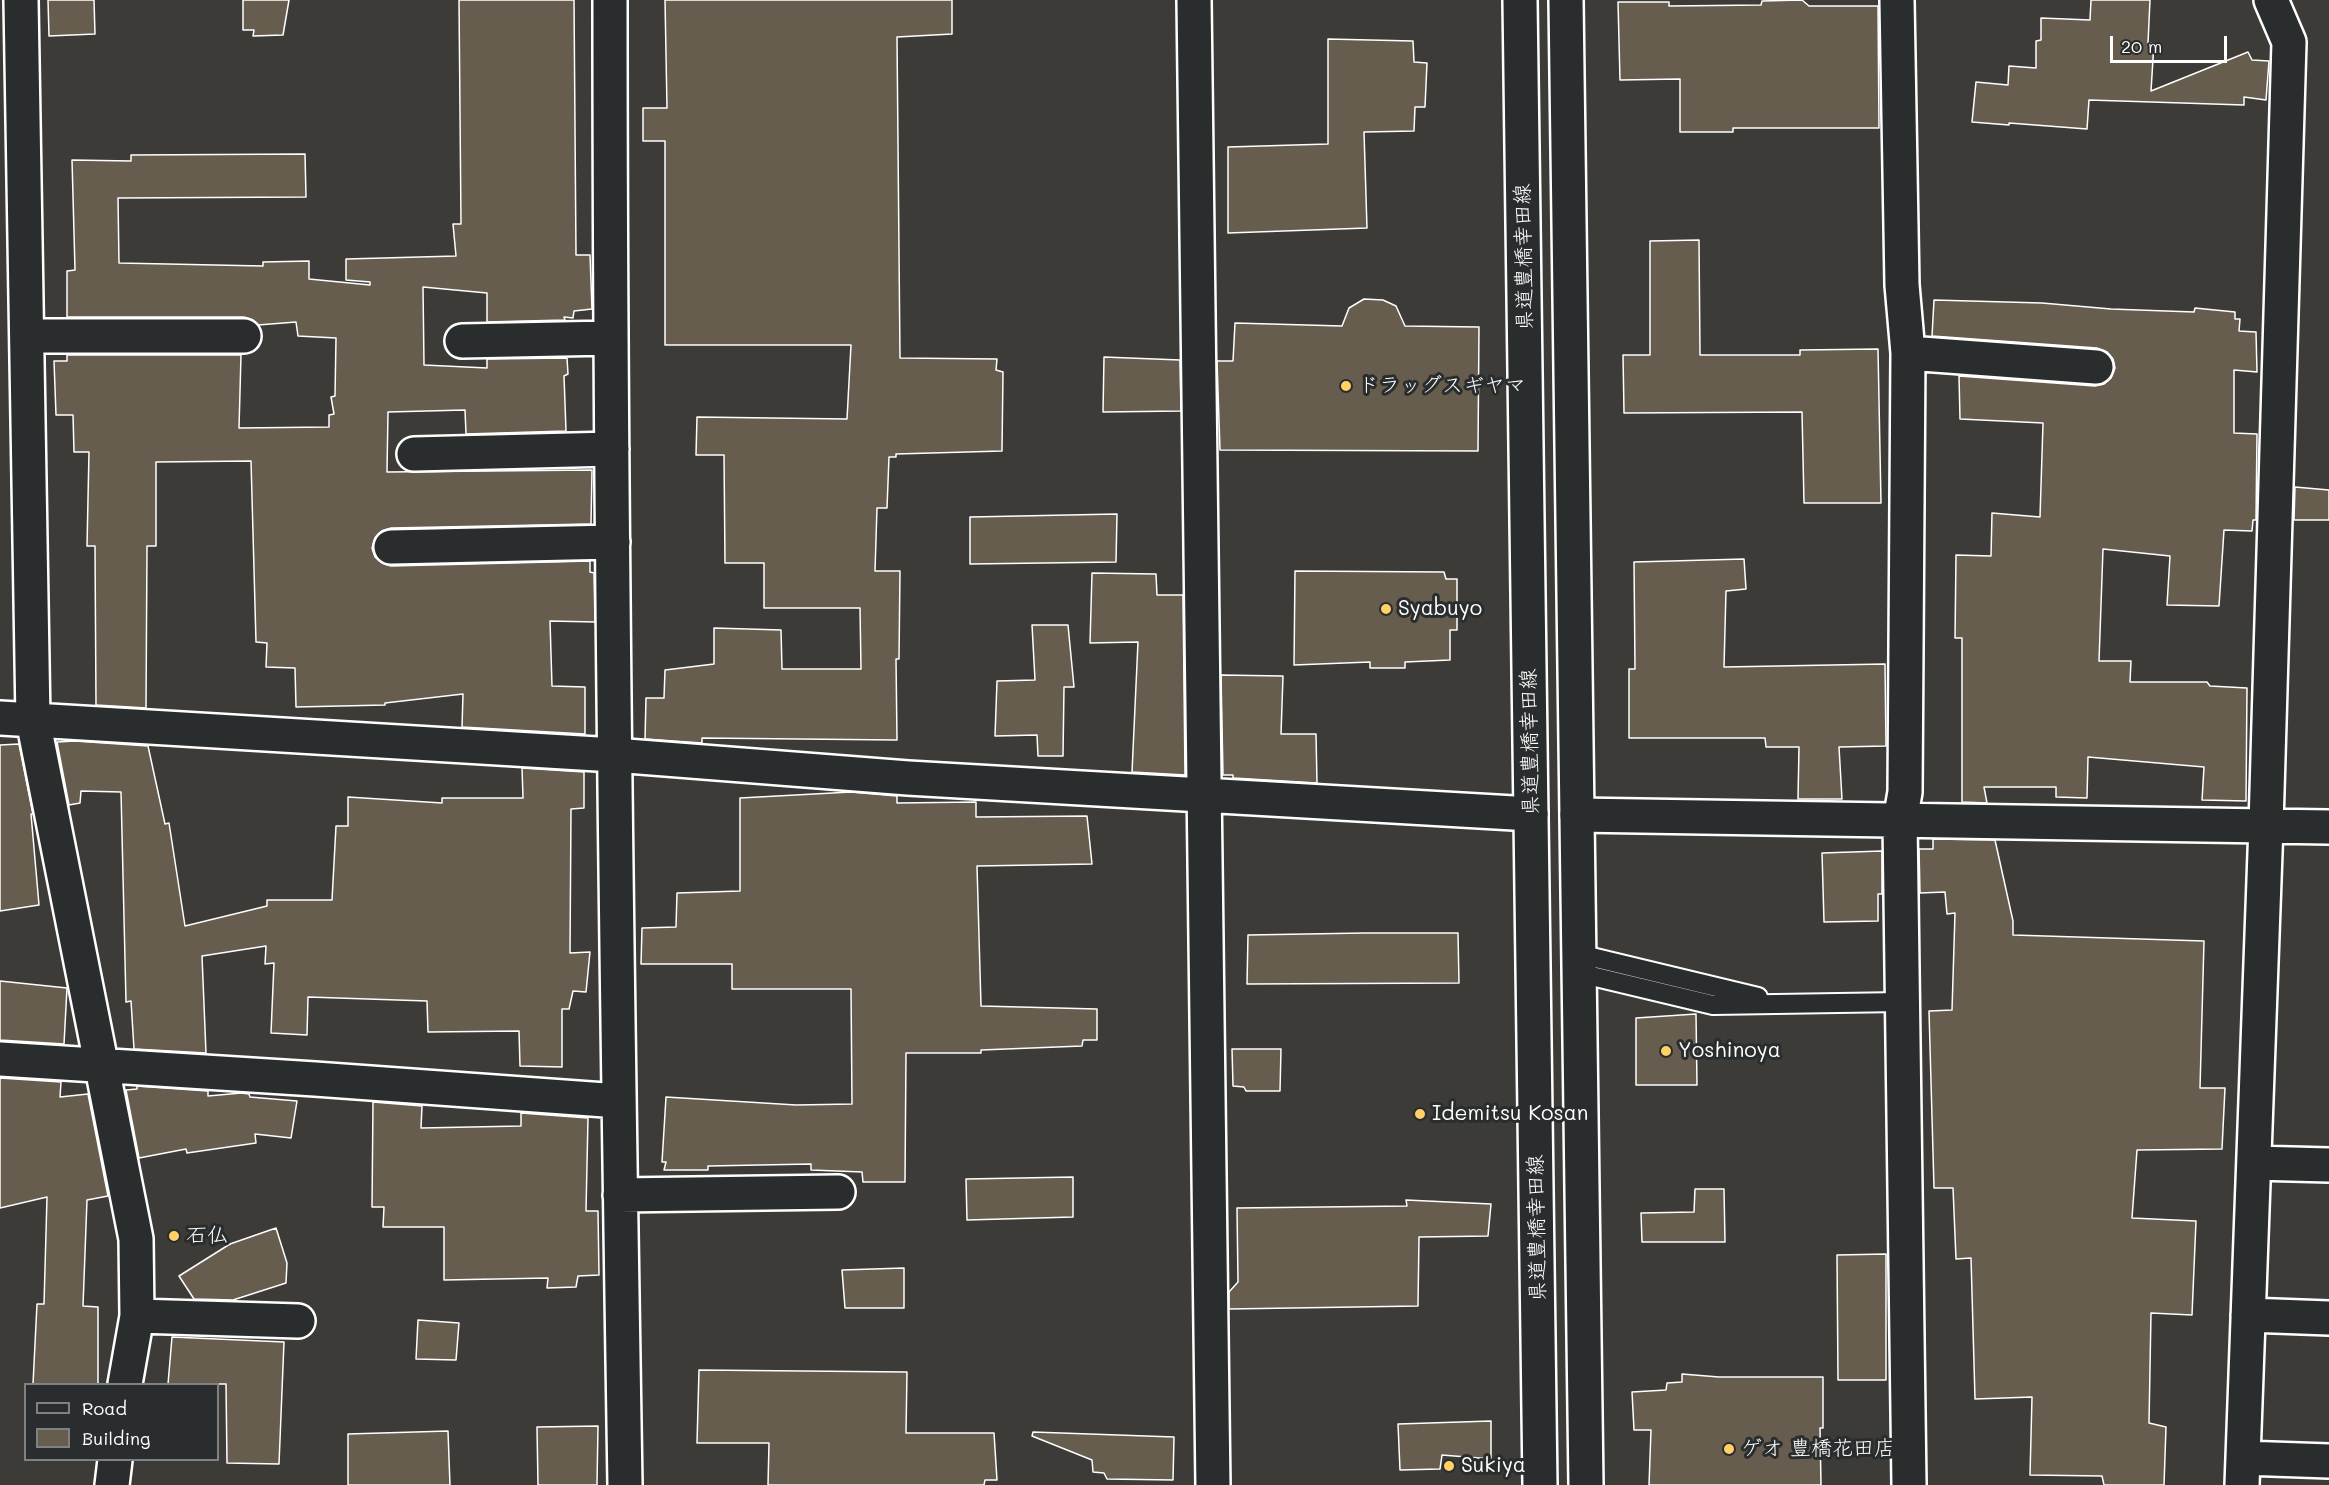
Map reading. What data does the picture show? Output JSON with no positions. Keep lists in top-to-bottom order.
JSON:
{
  "streets": {
    "street": ["県道豊橋幸田線"]
  },
  "places": [
    "ドラッグスギヤマ",
    "Syabuyo",
    "Yoshinoya",
    "Idemitsu Kosan",
    "石仏",
    "ゲオ 豊橋花田店",
    "Sukiya"
  ],
  "legend": ["Road", "Building"],
  "scale_bar": "20 m"
}
